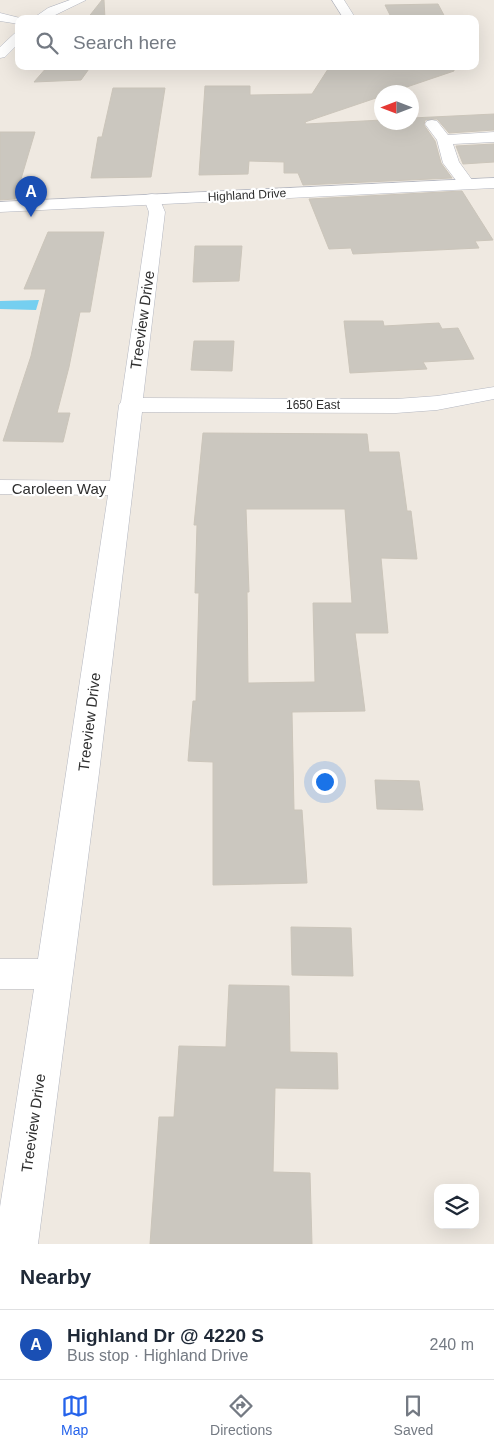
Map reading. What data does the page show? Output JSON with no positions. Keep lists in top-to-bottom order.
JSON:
{
  "streets": {
    "street": [
      "Highland Drive",
      "Treeview Drive",
      "1650 East",
      "Caroleen Way"
    ]
  },
  "crossings": [
    ["Highland Drive", "Treeview Drive"],
    ["Treeview Drive", "1650 East"],
    ["Treeview Drive", "Caroleen Way"]
  ],
  "north": "left",
  "page": {
    "search": "Search here",
    "pins": "A",
    "heading": "Nearby",
    "list": [
      {
        "mark": "A",
        "name": "Highland Dr @ 4220 S",
        "note": "Bus stop · Highland Drive",
        "value": "240 m"
      }
    ],
    "nav": ["Map", "Directions", "Saved"]
  }
}
